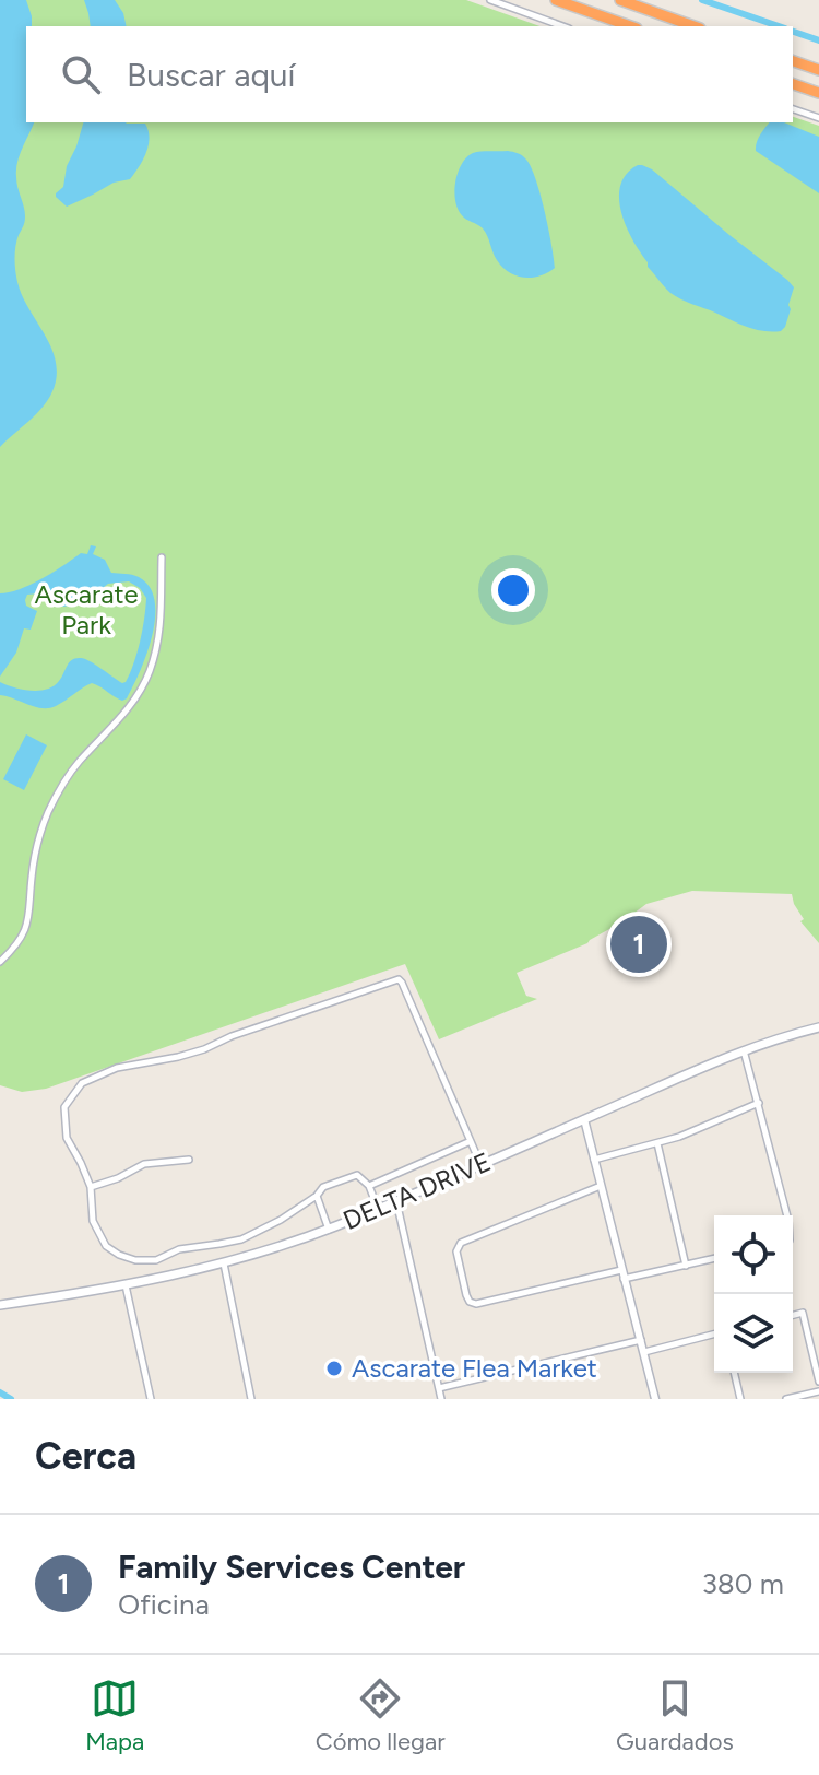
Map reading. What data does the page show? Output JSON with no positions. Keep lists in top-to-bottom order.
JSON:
{
  "streets": {
    "main road": ["DELTA DRIVE"]
  },
  "parks": ["Ascarate Park"],
  "places": ["Ascarate Flea Market"],
  "page": {
    "search": "Buscar aquí",
    "pins": "1",
    "heading": "Cerca",
    "list": [
      {
        "mark": "1",
        "name": "Family Services Center",
        "note": "Oficina",
        "value": "380 m"
      }
    ],
    "nav": ["Mapa", "Cómo llegar", "Guardados"]
  }
}
